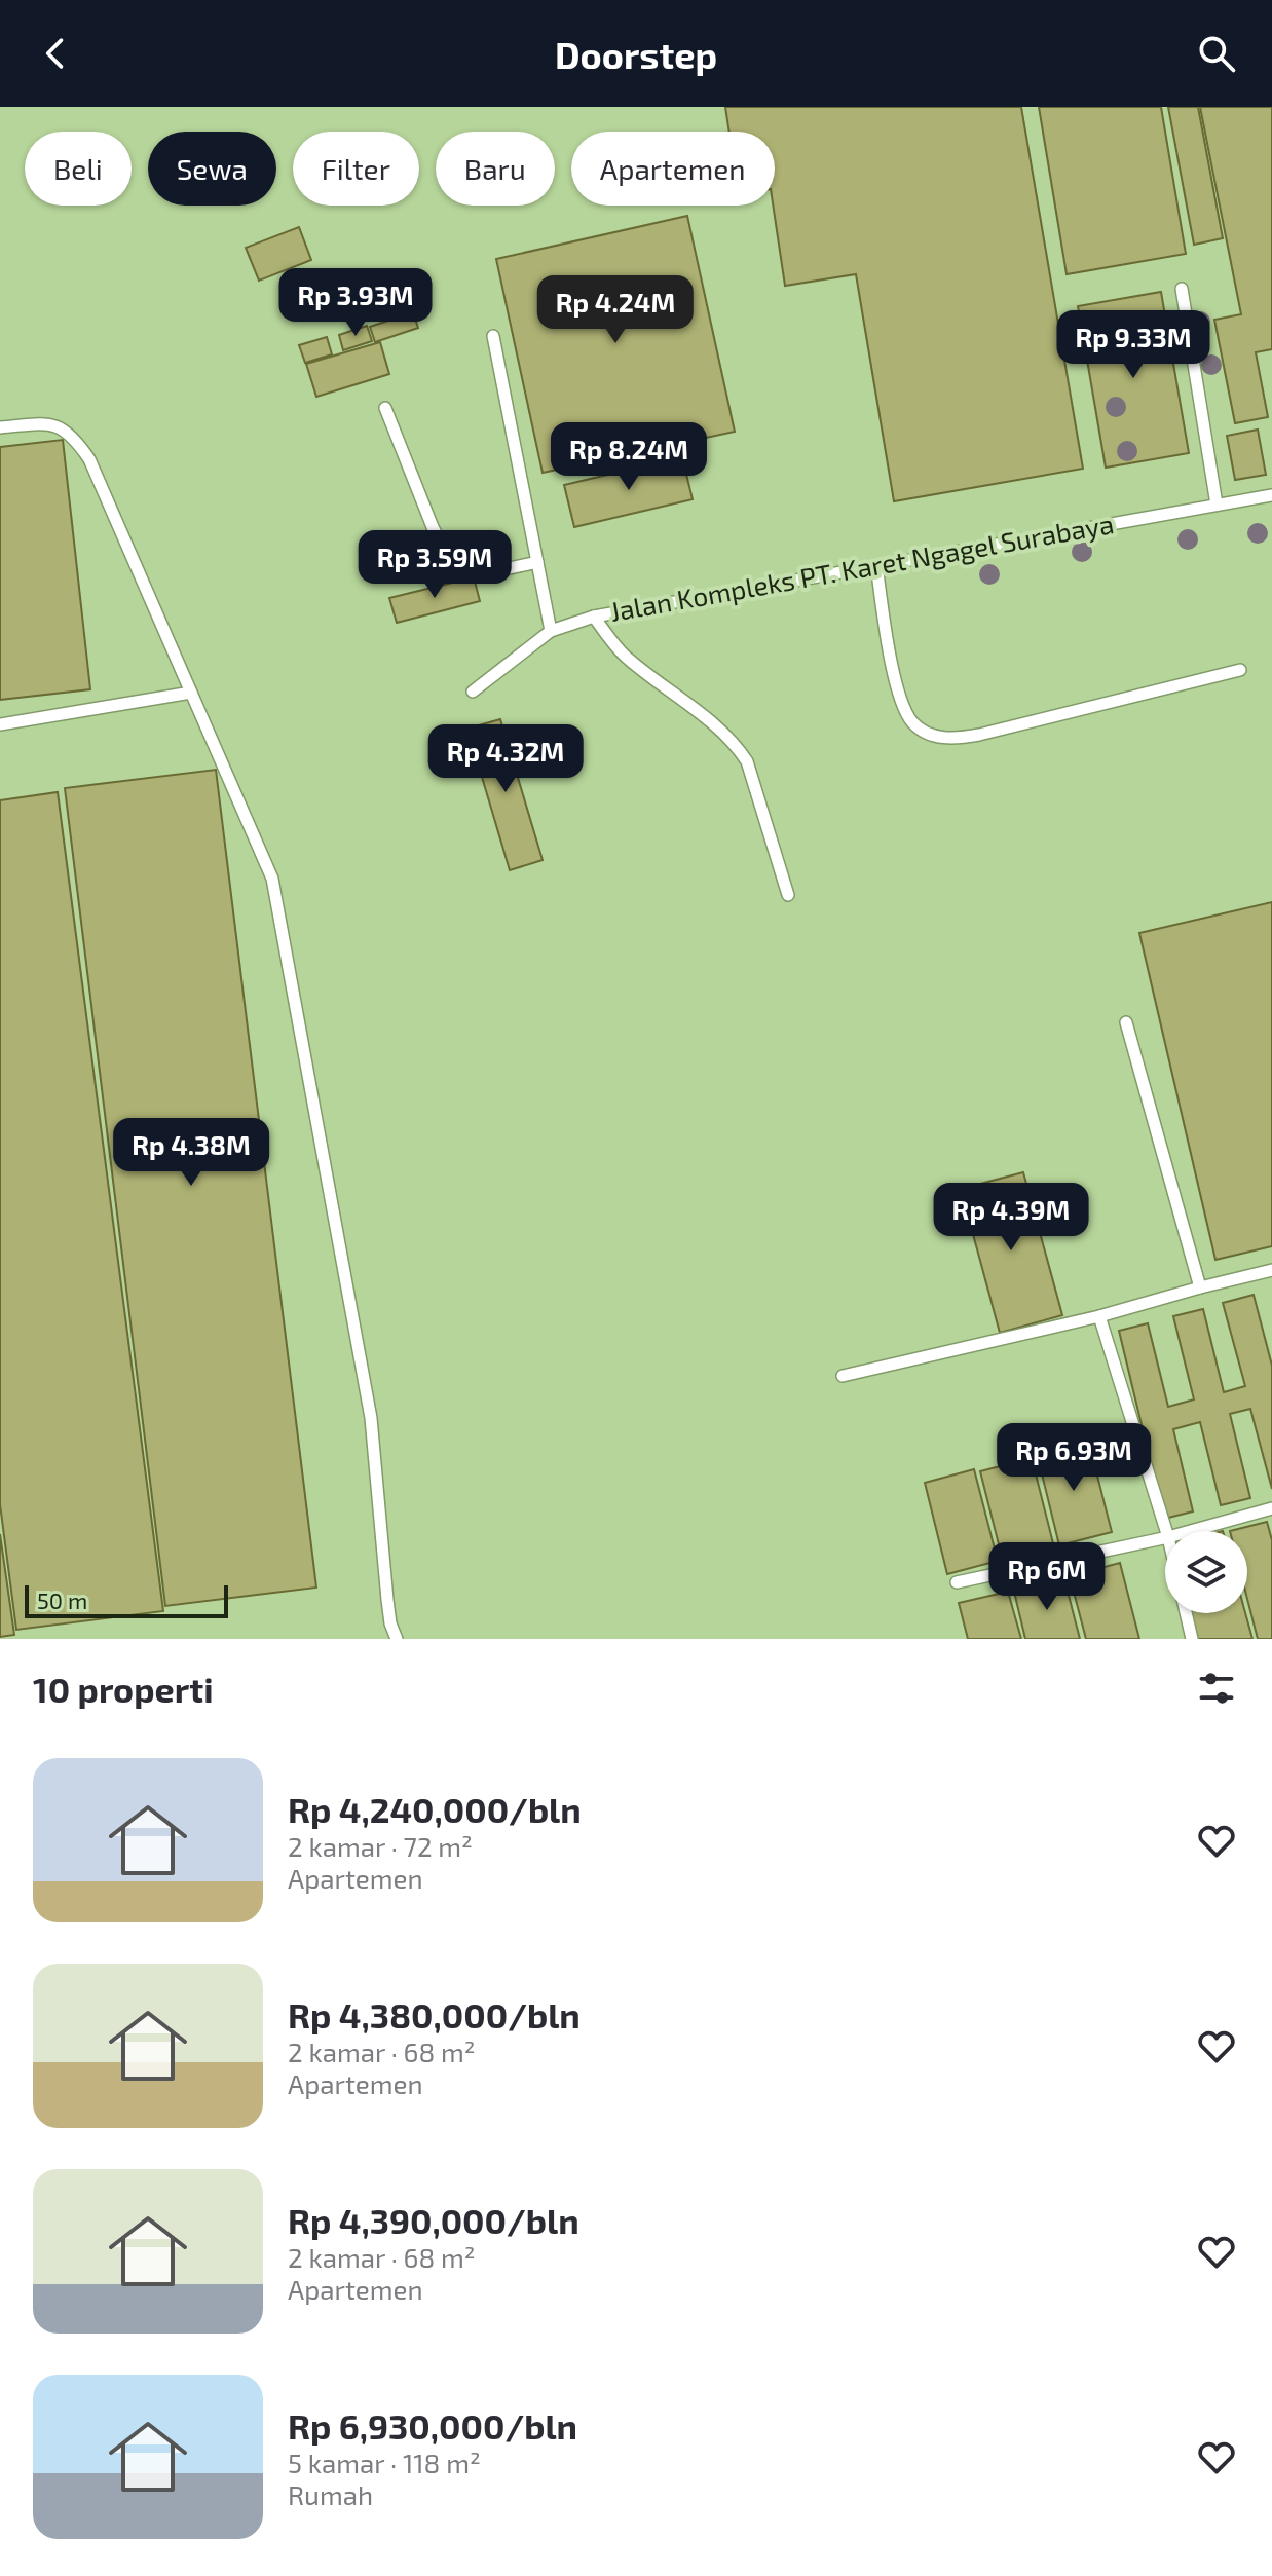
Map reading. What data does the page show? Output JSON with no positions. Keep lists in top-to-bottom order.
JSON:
{
  "streets": {
    "lane": ["Jalan Kompleks PT. Karet Ngagel Surabaya"]
  },
  "scale_bar": "50 m",
  "page": {
    "header": "Doorstep",
    "chip": [
      "Beli",
      "Sewa",
      "Filter",
      "Baru",
      "Apartemen"
    ],
    "price": [
      "Rp 3.93M",
      "Rp 4.24M",
      "Rp 9.33M",
      "Rp 8.24M",
      "Rp 3.59M",
      "Rp 4.32M",
      "Rp 4.38M",
      "Rp 4.39M",
      "Rp 6.93M",
      "Rp 6M"
    ],
    "scale": "50 m",
    "heading": "10 properti",
    "list": [
      {
        "name": "Rp 4,240,000/bln",
        "note": "2 kamar · 72 m² · Apartemen"
      },
      {
        "name": "Rp 4,380,000/bln",
        "note": "2 kamar · 68 m² · Apartemen"
      },
      {
        "name": "Rp 4,390,000/bln",
        "note": "2 kamar · 68 m² · Apartemen"
      },
      {
        "name": "Rp 6,930,000/bln",
        "note": "5 kamar · 118 m² · Rumah"
      }
    ]
  }
}
